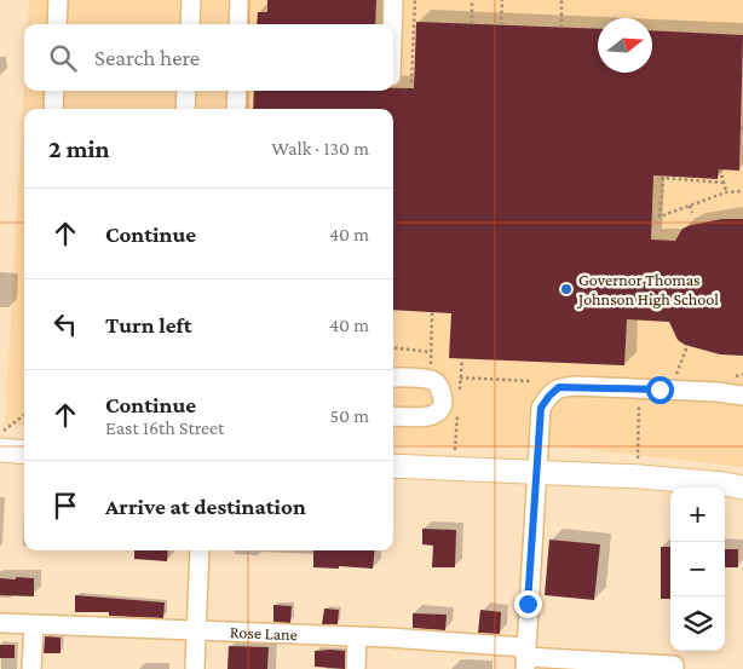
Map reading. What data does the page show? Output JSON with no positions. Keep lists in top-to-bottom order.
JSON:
{
  "streets": {
    "street": ["Rose Lane"]
  },
  "places": ["Governor Thomas Johnson High School"],
  "north": "right",
  "page": {
    "search": "Search here",
    "heading": ["2 min", "Walk · 130 m"],
    "list": [
      ["Continue", "40 m"],
      ["Turn left", "40 m"],
      ["Continue", "East 16th Street", "50 m"],
      "Arrive at destination"
    ],
    "map_buttons": ["+", "−"]
  }
}
